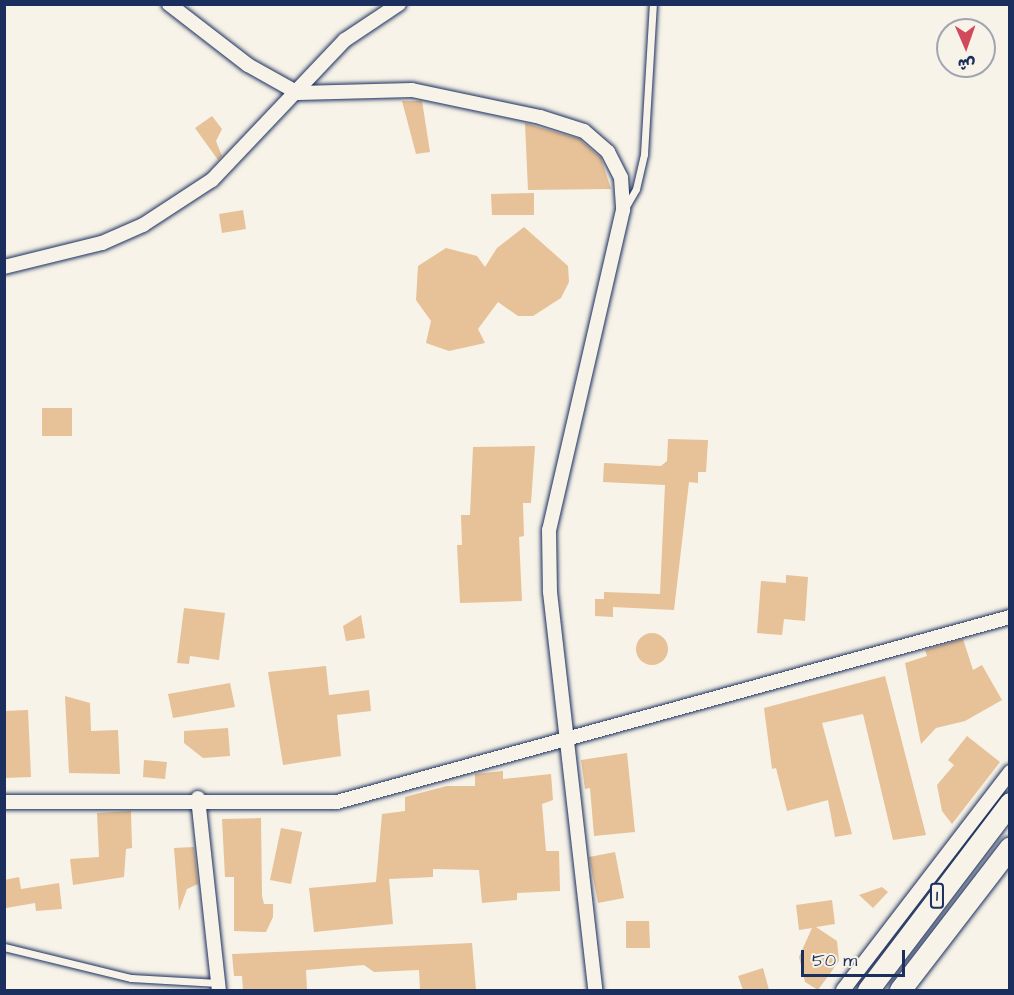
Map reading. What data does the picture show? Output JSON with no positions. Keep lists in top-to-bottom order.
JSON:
{
  "streets": {
    "main road": ["1"]
  },
  "scale_bar": "50 m",
  "north": "bottom"
}
